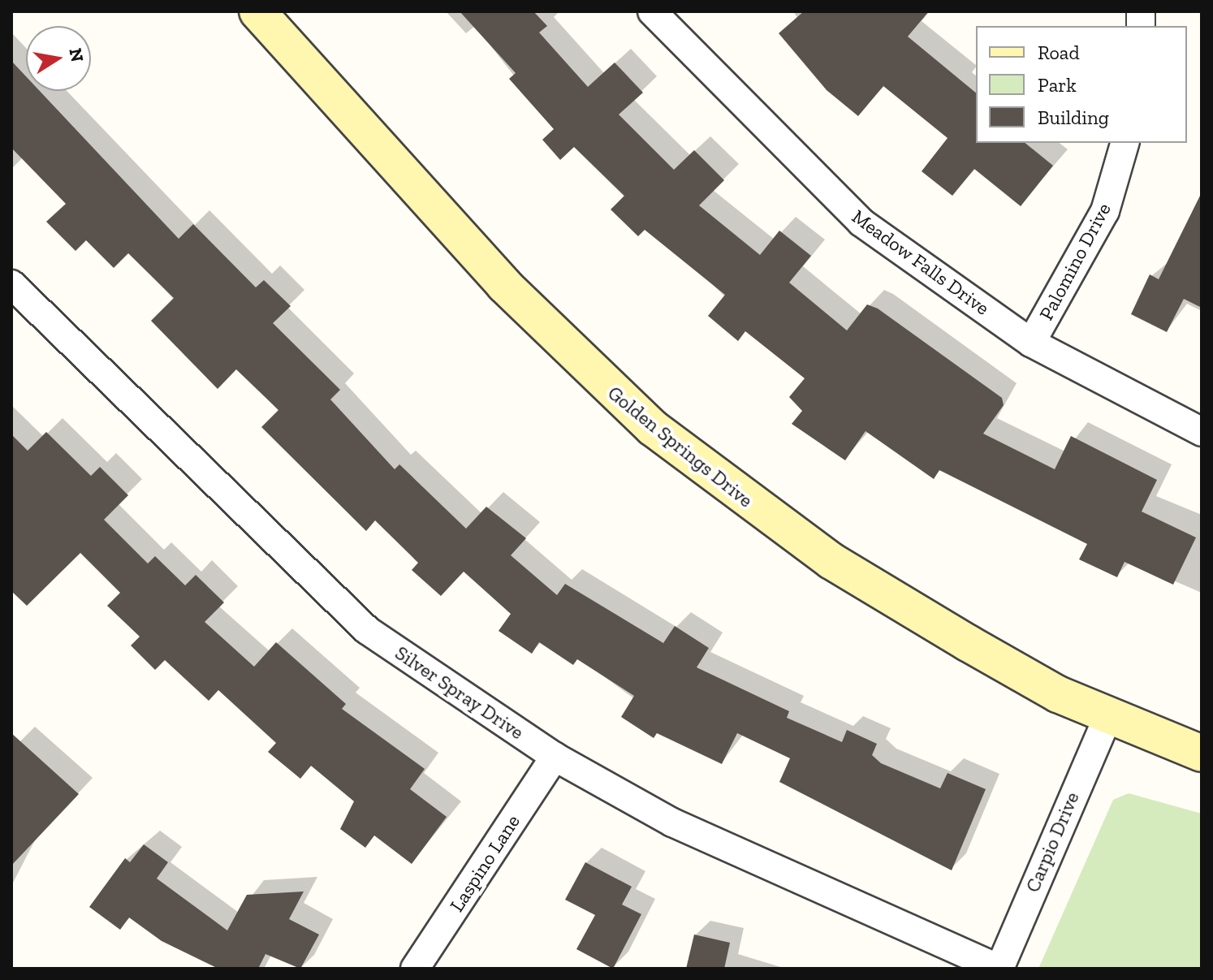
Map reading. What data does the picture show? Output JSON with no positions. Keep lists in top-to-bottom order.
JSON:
{
  "streets": {
    "main road": ["Golden Springs Drive"],
    "street": [
      "Palomino Drive",
      "Meadow Falls Drive",
      "Silver Spray Drive",
      "Carpio Drive",
      "Laspino Lane"
    ]
  },
  "crossings": [
    ["Palomino Drive", "Meadow Falls Drive"],
    ["Golden Springs Drive", "Carpio Drive"],
    ["Silver Spray Drive", "Carpio Drive"],
    ["Silver Spray Drive", "Laspino Lane"]
  ],
  "legend": ["Road", "Park", "Building"],
  "north": "right"
}
